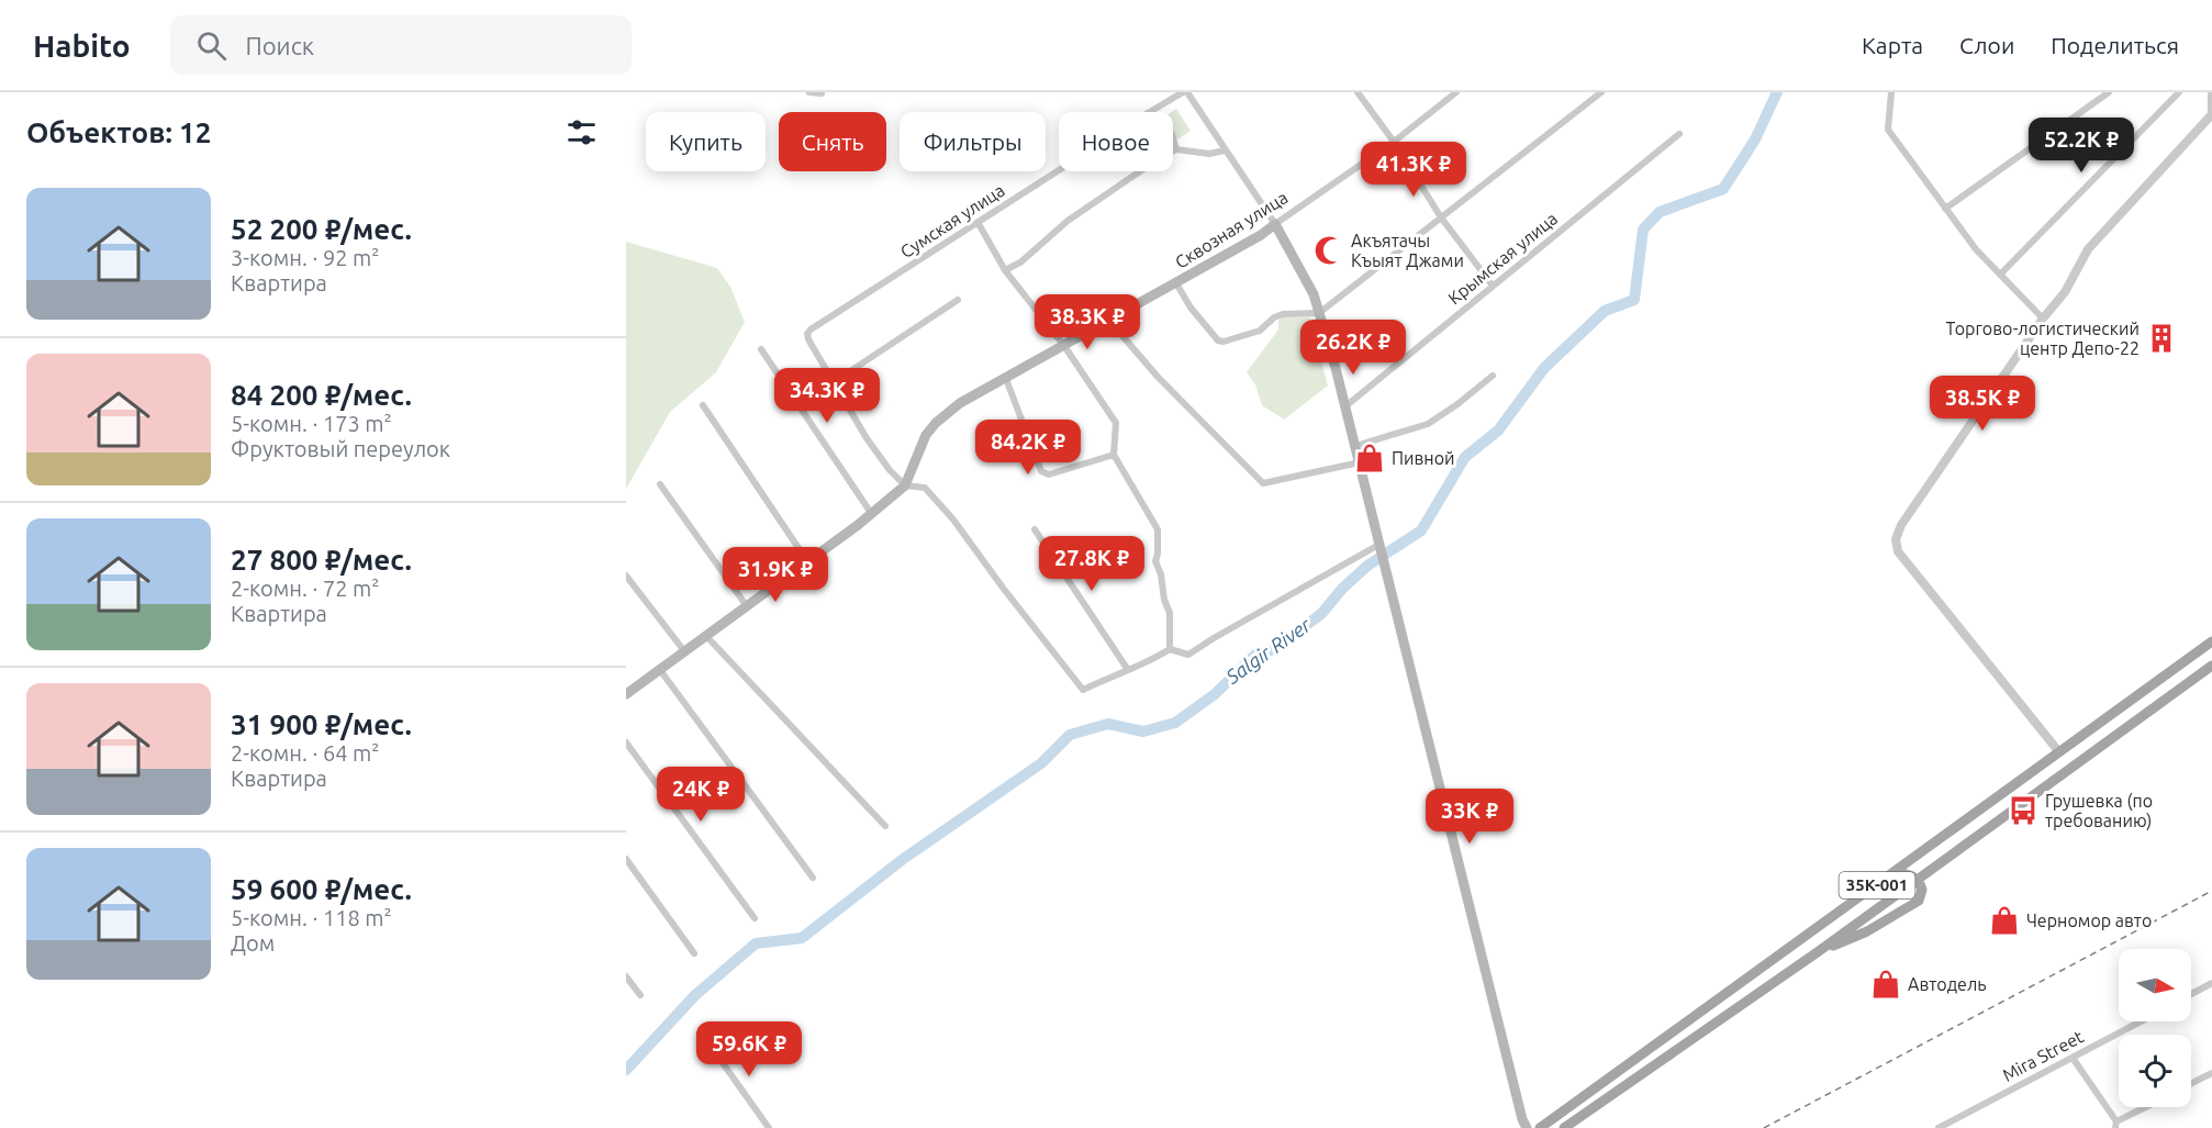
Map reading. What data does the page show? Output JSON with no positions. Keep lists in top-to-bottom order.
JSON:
{
  "streets": {
    "main road": ["Сквозная улица", "35К-001"],
    "street": ["Сумская улица", "Крымская улица", "Mira Street"]
  },
  "water": ["Salgir River"],
  "places": {
    "mosque": ["Акъятачы Къыят Джами"],
    "building": ["Торгово-логистический центр Депо-22"],
    "shop": ["Пивной", "Черномор авто", "Автодель"],
    "bus stop": ["Грушевка (по требованию)"]
  },
  "north": "right",
  "page": {
    "header": "Habito",
    "search": "Поиск",
    "nav": ["Карта", "Слои", "Поделиться"],
    "heading": "Объектов: 12",
    "chip": [
      "Купить",
      "Снять",
      "Фильтры",
      "Новое"
    ],
    "price": [
      "52.2K ₽",
      "41.3K ₽",
      "38.3K ₽",
      "26.2K ₽",
      "34.3K ₽",
      "38.5K ₽",
      "84.2K ₽",
      "27.8K ₽",
      "31.9K ₽",
      "24K ₽",
      "33K ₽",
      "59.6K ₽"
    ],
    "list": [
      {
        "name": "52 200 ₽/мес.",
        "note": "3-комн. · 92 m² · Квартира"
      },
      {
        "name": "84 200 ₽/мес.",
        "note": "5-комн. · 173 m² · Фруктовый переулок"
      },
      {
        "name": "27 800 ₽/мес.",
        "note": "2-комн. · 72 m² · Квартира"
      },
      {
        "name": "31 900 ₽/мес.",
        "note": "2-комн. · 64 m² · Квартира"
      },
      {
        "name": "59 600 ₽/мес.",
        "note": "5-комн. · 118 m² · Дом"
      }
    ]
  }
}
